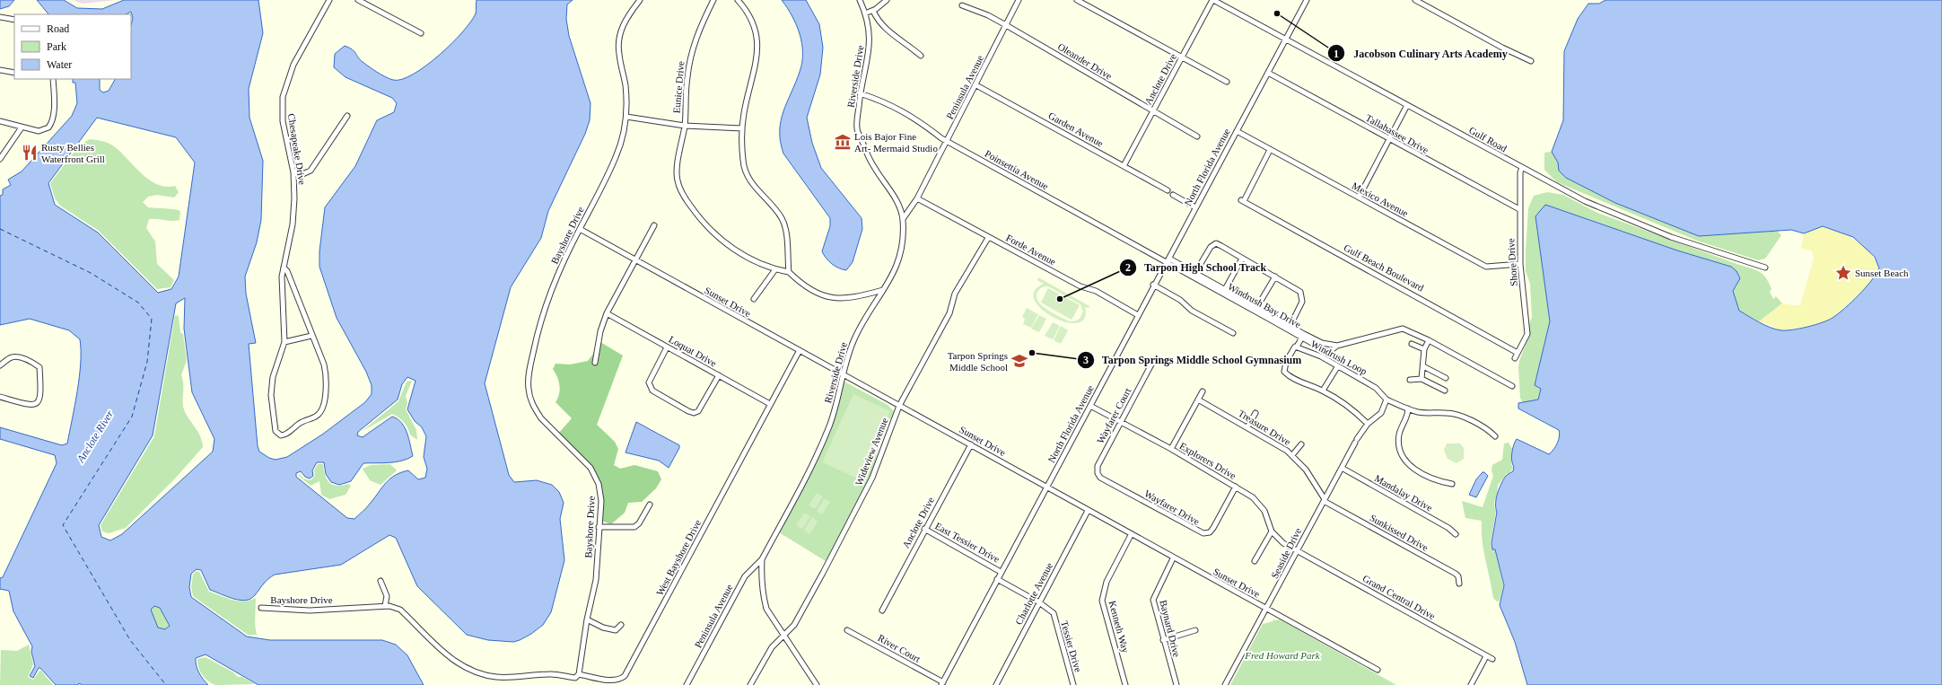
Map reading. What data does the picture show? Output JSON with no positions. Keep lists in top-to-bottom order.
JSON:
{
  "streets": {
    "street": [
      "Oleander Drive",
      "Riverside Drive",
      "Anclote Drive",
      "Eunice Drive",
      "Peninsula Avenue",
      "Garden Avenue",
      "Tallahassee Drive",
      "Gulf Road",
      "Chesapeake Drive",
      "North Florida Avenue",
      "Poinsettia Avenue",
      "Mexico Avenue",
      "Bayshore Drive",
      "Forde Avenue",
      "Shore Drive",
      "Gulf Beach Boulevard",
      "Sunset Drive",
      "Windrush Bay Drive",
      "Loquat Drive",
      "Windrush Loop",
      "Wayfarer Court",
      "Treasure Drive",
      "Wideview Avenue",
      "Explorers Drive",
      "Mandalay Drive",
      "Wayfarer Drive",
      "Sunkissed Drive",
      "East Tessier Drive",
      "Seaside Drive",
      "West Bayshore Drive",
      "Charlotte Avenue",
      "Grand Central Drive",
      "Kenneth Way",
      "Baynard Drive",
      "Tessier Drive",
      "River Court"
    ]
  },
  "crossings": [
    ["Oleander Drive", "Anclote Drive"],
    ["Oleander Drive", "Peninsula Avenue"],
    ["Riverside Drive", "Peninsula Avenue"],
    ["Riverside Drive", "Poinsettia Avenue"],
    ["Riverside Drive", "Sunset Drive"],
    ["Riverside Drive", "Wideview Avenue"],
    ["Anclote Drive", "Garden Avenue"],
    ["Anclote Drive", "Gulf Road"],
    ["Anclote Drive", "Sunset Drive"],
    ["Anclote Drive", "East Tessier Drive"],
    ["Peninsula Avenue", "Garden Avenue"],
    ["Peninsula Avenue", "Poinsettia Avenue"],
    ["Peninsula Avenue", "Forde Avenue"],
    ["Tallahassee Drive", "North Florida Avenue"],
    ["Tallahassee Drive", "Shore Drive"],
    ["Gulf Road", "North Florida Avenue"],
    ["Gulf Road", "Shore Drive"],
    ["North Florida Avenue", "Poinsettia Avenue"],
    ["North Florida Avenue", "Mexico Avenue"],
    ["North Florida Avenue", "Forde Avenue"],
    ["North Florida Avenue", "Sunset Drive"],
    ["North Florida Avenue", "Windrush Bay Drive"],
    ["North Florida Avenue", "Explorers Drive"],
    ["North Florida Avenue", "East Tessier Drive"],
    ["North Florida Avenue", "Tessier Drive"],
    ["North Florida Avenue", "River Court"],
    ["Poinsettia Avenue", "Windrush Bay Drive"],
    ["Mexico Avenue", "Shore Drive"],
    ["Mexico Avenue", "Gulf Beach Boulevard"],
    ["Bayshore Drive", "Sunset Drive"],
    ["Bayshore Drive", "West Bayshore Drive"],
    ["Forde Avenue", "Wideview Avenue"],
    ["Shore Drive", "Gulf Beach Boulevard"],
    ["Sunset Drive", "Wideview Avenue"],
    ["Sunset Drive", "Seaside Drive"],
    ["Sunset Drive", "West Bayshore Drive"],
    ["Sunset Drive", "Charlotte Avenue"],
    ["Sunset Drive", "Kenneth Way"],
    ["Sunset Drive", "Baynard Drive"],
    ["Loquat Drive", "West Bayshore Drive"],
    ["Windrush Loop", "Seaside Drive"],
    ["Wayfarer Court", "Explorers Drive"],
    ["Wayfarer Court", "Wayfarer Drive"],
    ["Treasure Drive", "Sunkissed Drive"],
    ["Treasure Drive", "Seaside Drive"],
    ["Explorers Drive", "Wayfarer Drive"],
    ["Explorers Drive", "Seaside Drive"],
    ["Explorers Drive", "Grand Central Drive"],
    ["Mandalay Drive", "Seaside Drive"],
    ["Sunkissed Drive", "Seaside Drive"],
    ["Seaside Drive", "Grand Central Drive"],
    ["Charlotte Avenue", "Tessier Drive"]
  ],
  "water": ["Anclote River"],
  "parks": ["Fred Howard Park"],
  "places": {
    "other": ["Jacobson Culinary Arts Academy", "Tarpon High School Track", "Tarpon Springs Middle School Gymnasium"],
    "museum": ["Lois Bajor Fine Art- Mermaid Studio"],
    "restaurant": ["Rusty Bellies Waterfront Grill"],
    "place": ["Sunset Beach"],
    "school or university": ["Tarpon Springs Middle School"]
  },
  "legend": ["Road", "Park", "Water"]
}
